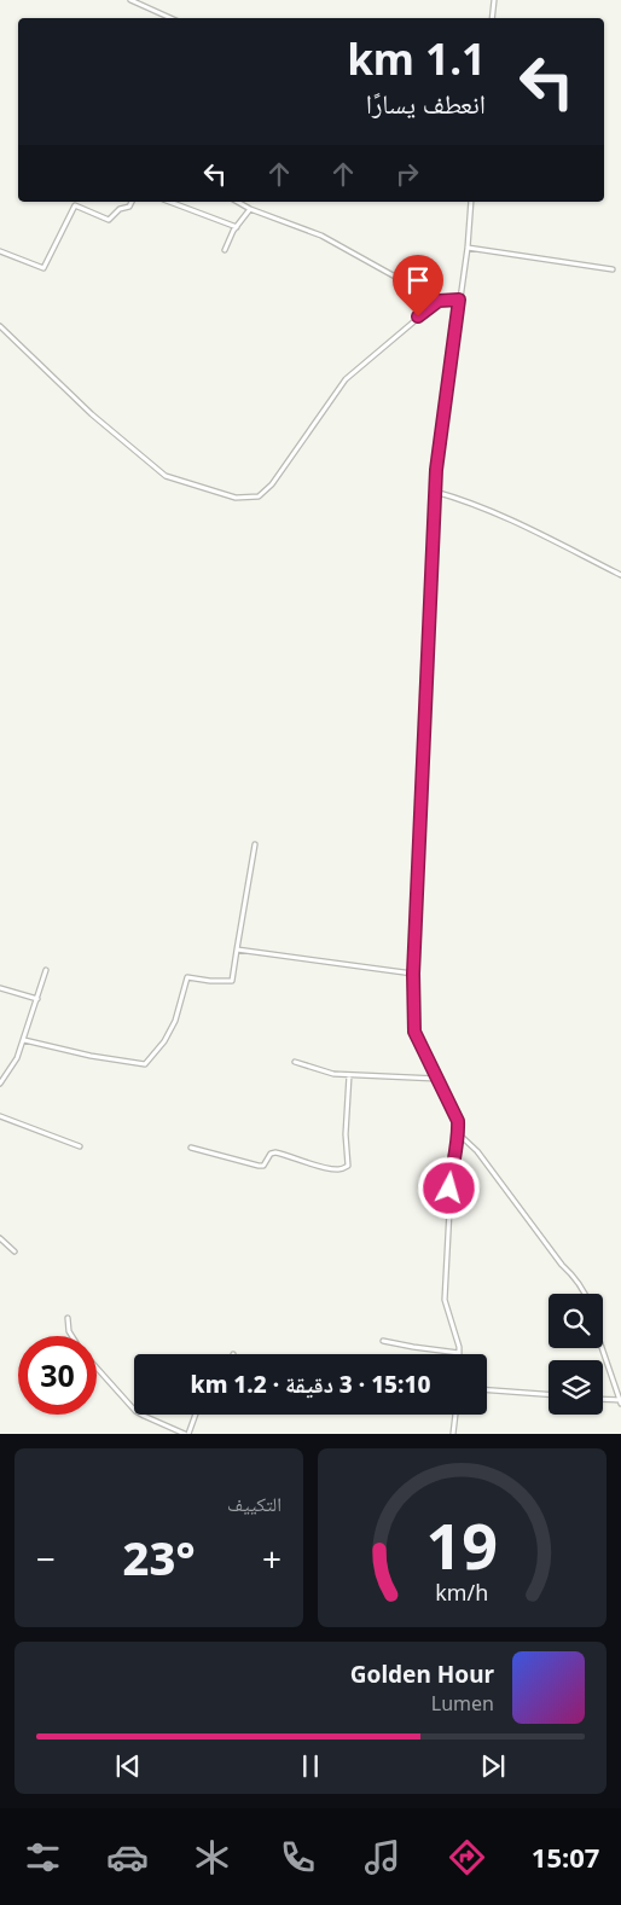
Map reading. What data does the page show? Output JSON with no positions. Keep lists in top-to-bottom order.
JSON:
{
  "page": {
    "turn": ["1.1 km", "انعطف يسارًا"],
    "limit": "30",
    "trip": "15:10 · 3 دقيقة · 1.2 km",
    "tile": "التكييف",
    "heat": ["−", "23°", "+"],
    "song": ["Golden Hour", "Lumen"],
    "tabs": "15:07",
    "gauge": ["19", "km/h"]
  }
}
